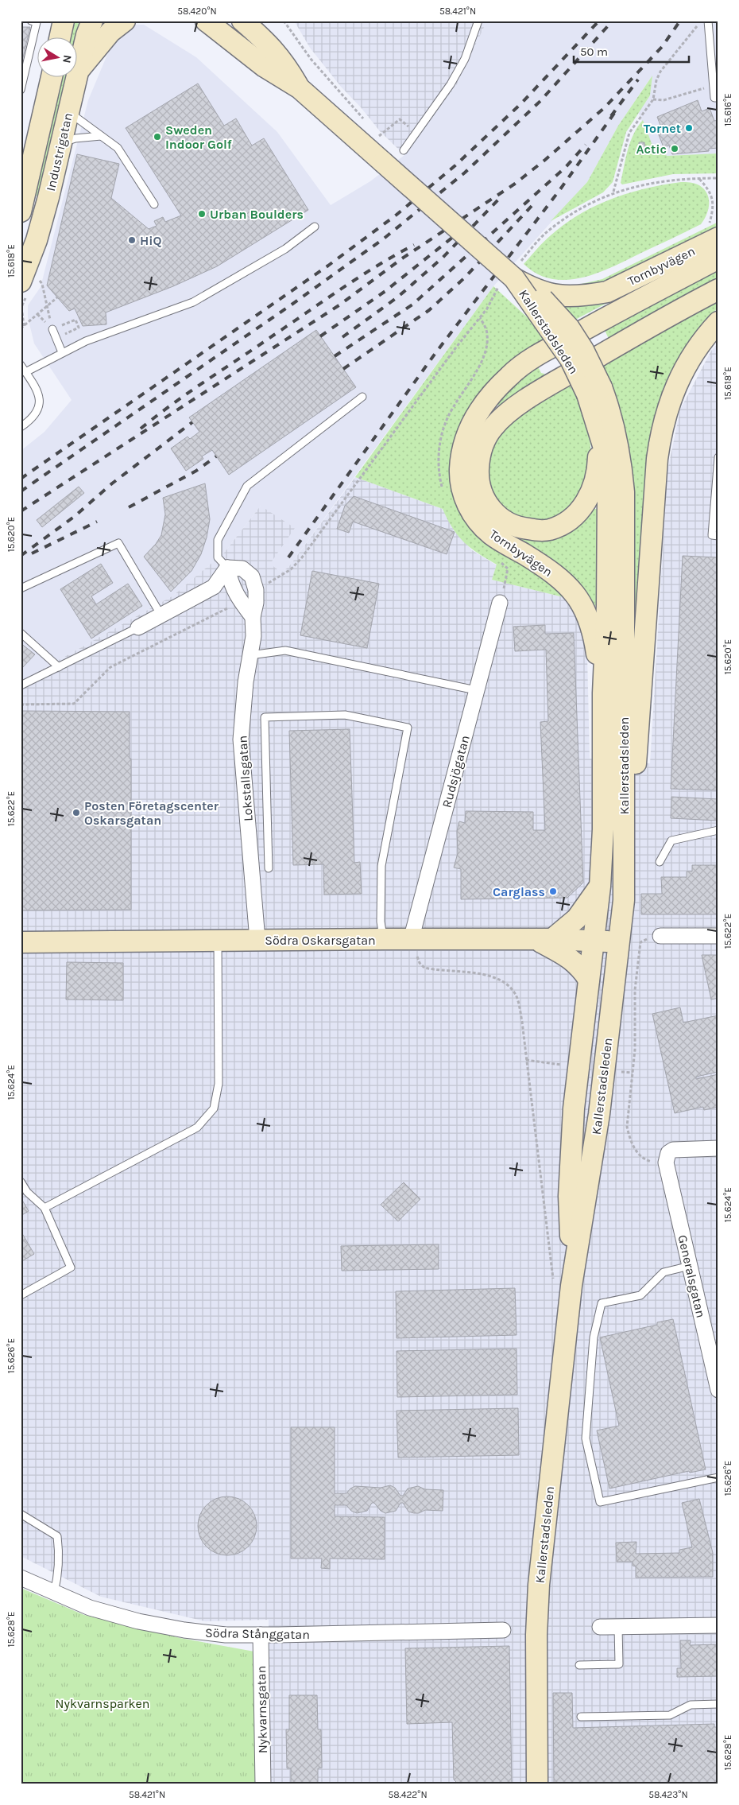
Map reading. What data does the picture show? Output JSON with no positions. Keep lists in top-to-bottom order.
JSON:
{
  "streets": {
    "main road": [
      "Industrigatan",
      "Tornbyvägen",
      "Kallerstadsleden",
      "Södra Oskarsgatan"
    ],
    "street": [
      "Rudsjögatan",
      "Lokstallsgatan",
      "Generalsgatan",
      "Södra Stånggatan",
      "Nykvarnsgatan"
    ]
  },
  "crossings": [
    ["Tornbyvägen", "Kallerstadsleden"],
    ["Kallerstadsleden", "Södra Oskarsgatan"],
    ["Rudsjögatan", "Södra Oskarsgatan"],
    ["Lokstallsgatan", "Södra Oskarsgatan"],
    ["Södra Stånggatan", "Nykvarnsgatan"]
  ],
  "parks": ["Nykvarnsparken"],
  "places": [
    "Tornet",
    "Sweden Indoor Golf",
    "Actic",
    "Urban Boulders",
    "HiQ",
    "Posten Företagscenter Oskarsgatan",
    "Carglass"
  ],
  "scale_bar": "50 m",
  "north": "right",
  "coordinates": [
    "58.420°N",
    "58.421°N",
    "15.616°E",
    "15.618°E",
    "15.620°E",
    "15.622°E",
    "15.624°E",
    "15.626°E",
    "15.628°E",
    "58.422°N",
    "58.423°N"
  ]
}
